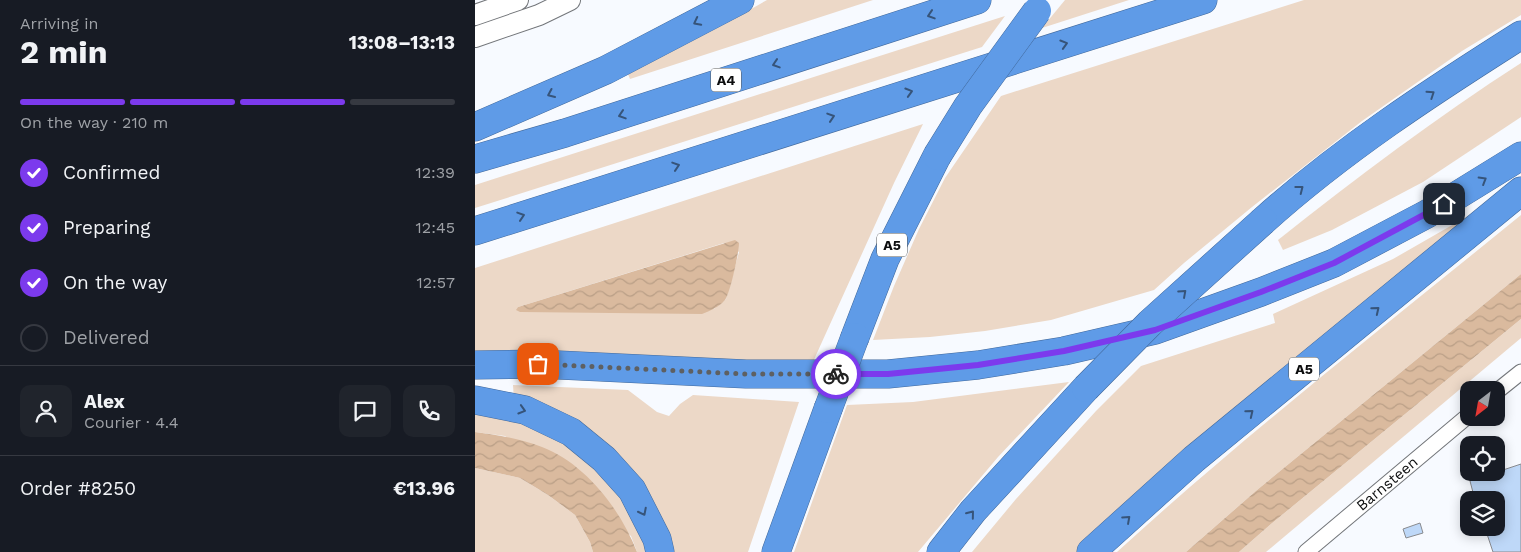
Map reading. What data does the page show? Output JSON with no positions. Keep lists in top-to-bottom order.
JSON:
{
  "streets": {
    "highway": ["A4", "A5"],
    "street": ["Barnsteen"]
  },
  "north": "bottom left",
  "page": {
    "heading": ["2 min", "Arriving in", "13:08–13:13"],
    "panel": [
      "Alex",
      "Courier · 4.4",
      "Order #8250",
      "€13.96"
    ],
    "bar": "On the way · 210 m",
    "list": [
      ["Confirmed", "12:39"],
      ["Preparing", "12:45"],
      ["On the way", "12:57"],
      "Delivered"
    ]
  }
}
